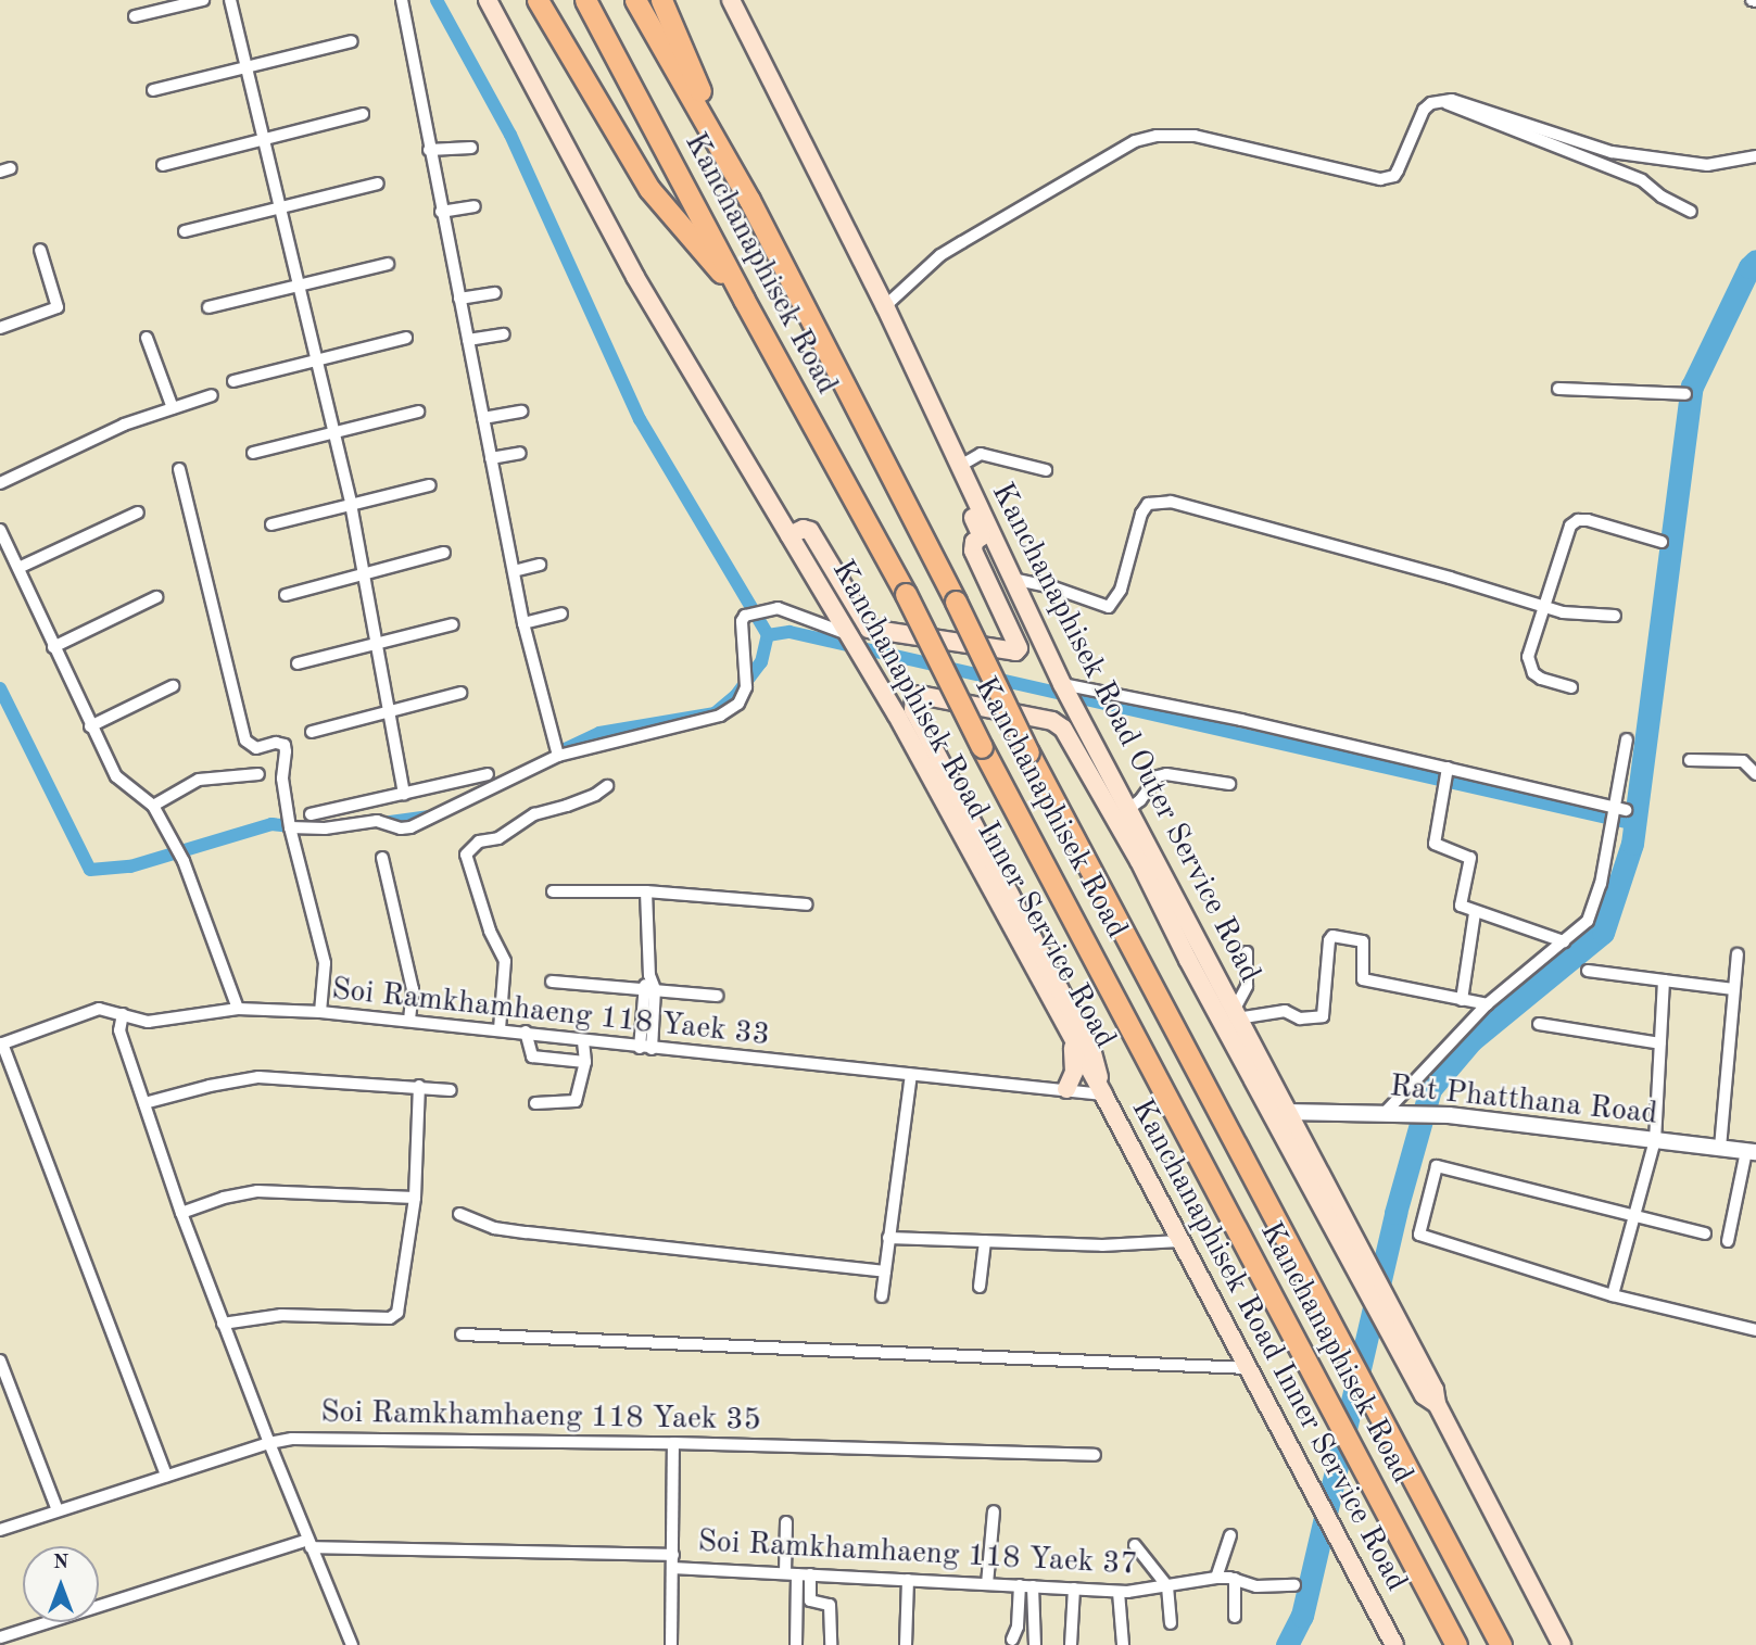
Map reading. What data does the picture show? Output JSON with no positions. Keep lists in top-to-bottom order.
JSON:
{
  "streets": {
    "highway": ["Kanchanaphisek Road"],
    "main road": ["Kanchanaphisek Road Outer Service Road", "Kanchanaphisek Road Inner Service Road"],
    "street": [
      "Soi Ramkhamhaeng 118 Yaek 33",
      "Rat Phatthana Road",
      "Soi Ramkhamhaeng 118 Yaek 35",
      "Soi Ramkhamhaeng 118 Yaek 37"
    ]
  },
  "crossings": [
    ["Kanchanaphisek Road Outer Service Road", "Rat Phatthana Road"],
    ["Kanchanaphisek Road Inner Service Road", "Soi Ramkhamhaeng 118 Yaek 33"]
  ],
  "north": "top"
}
